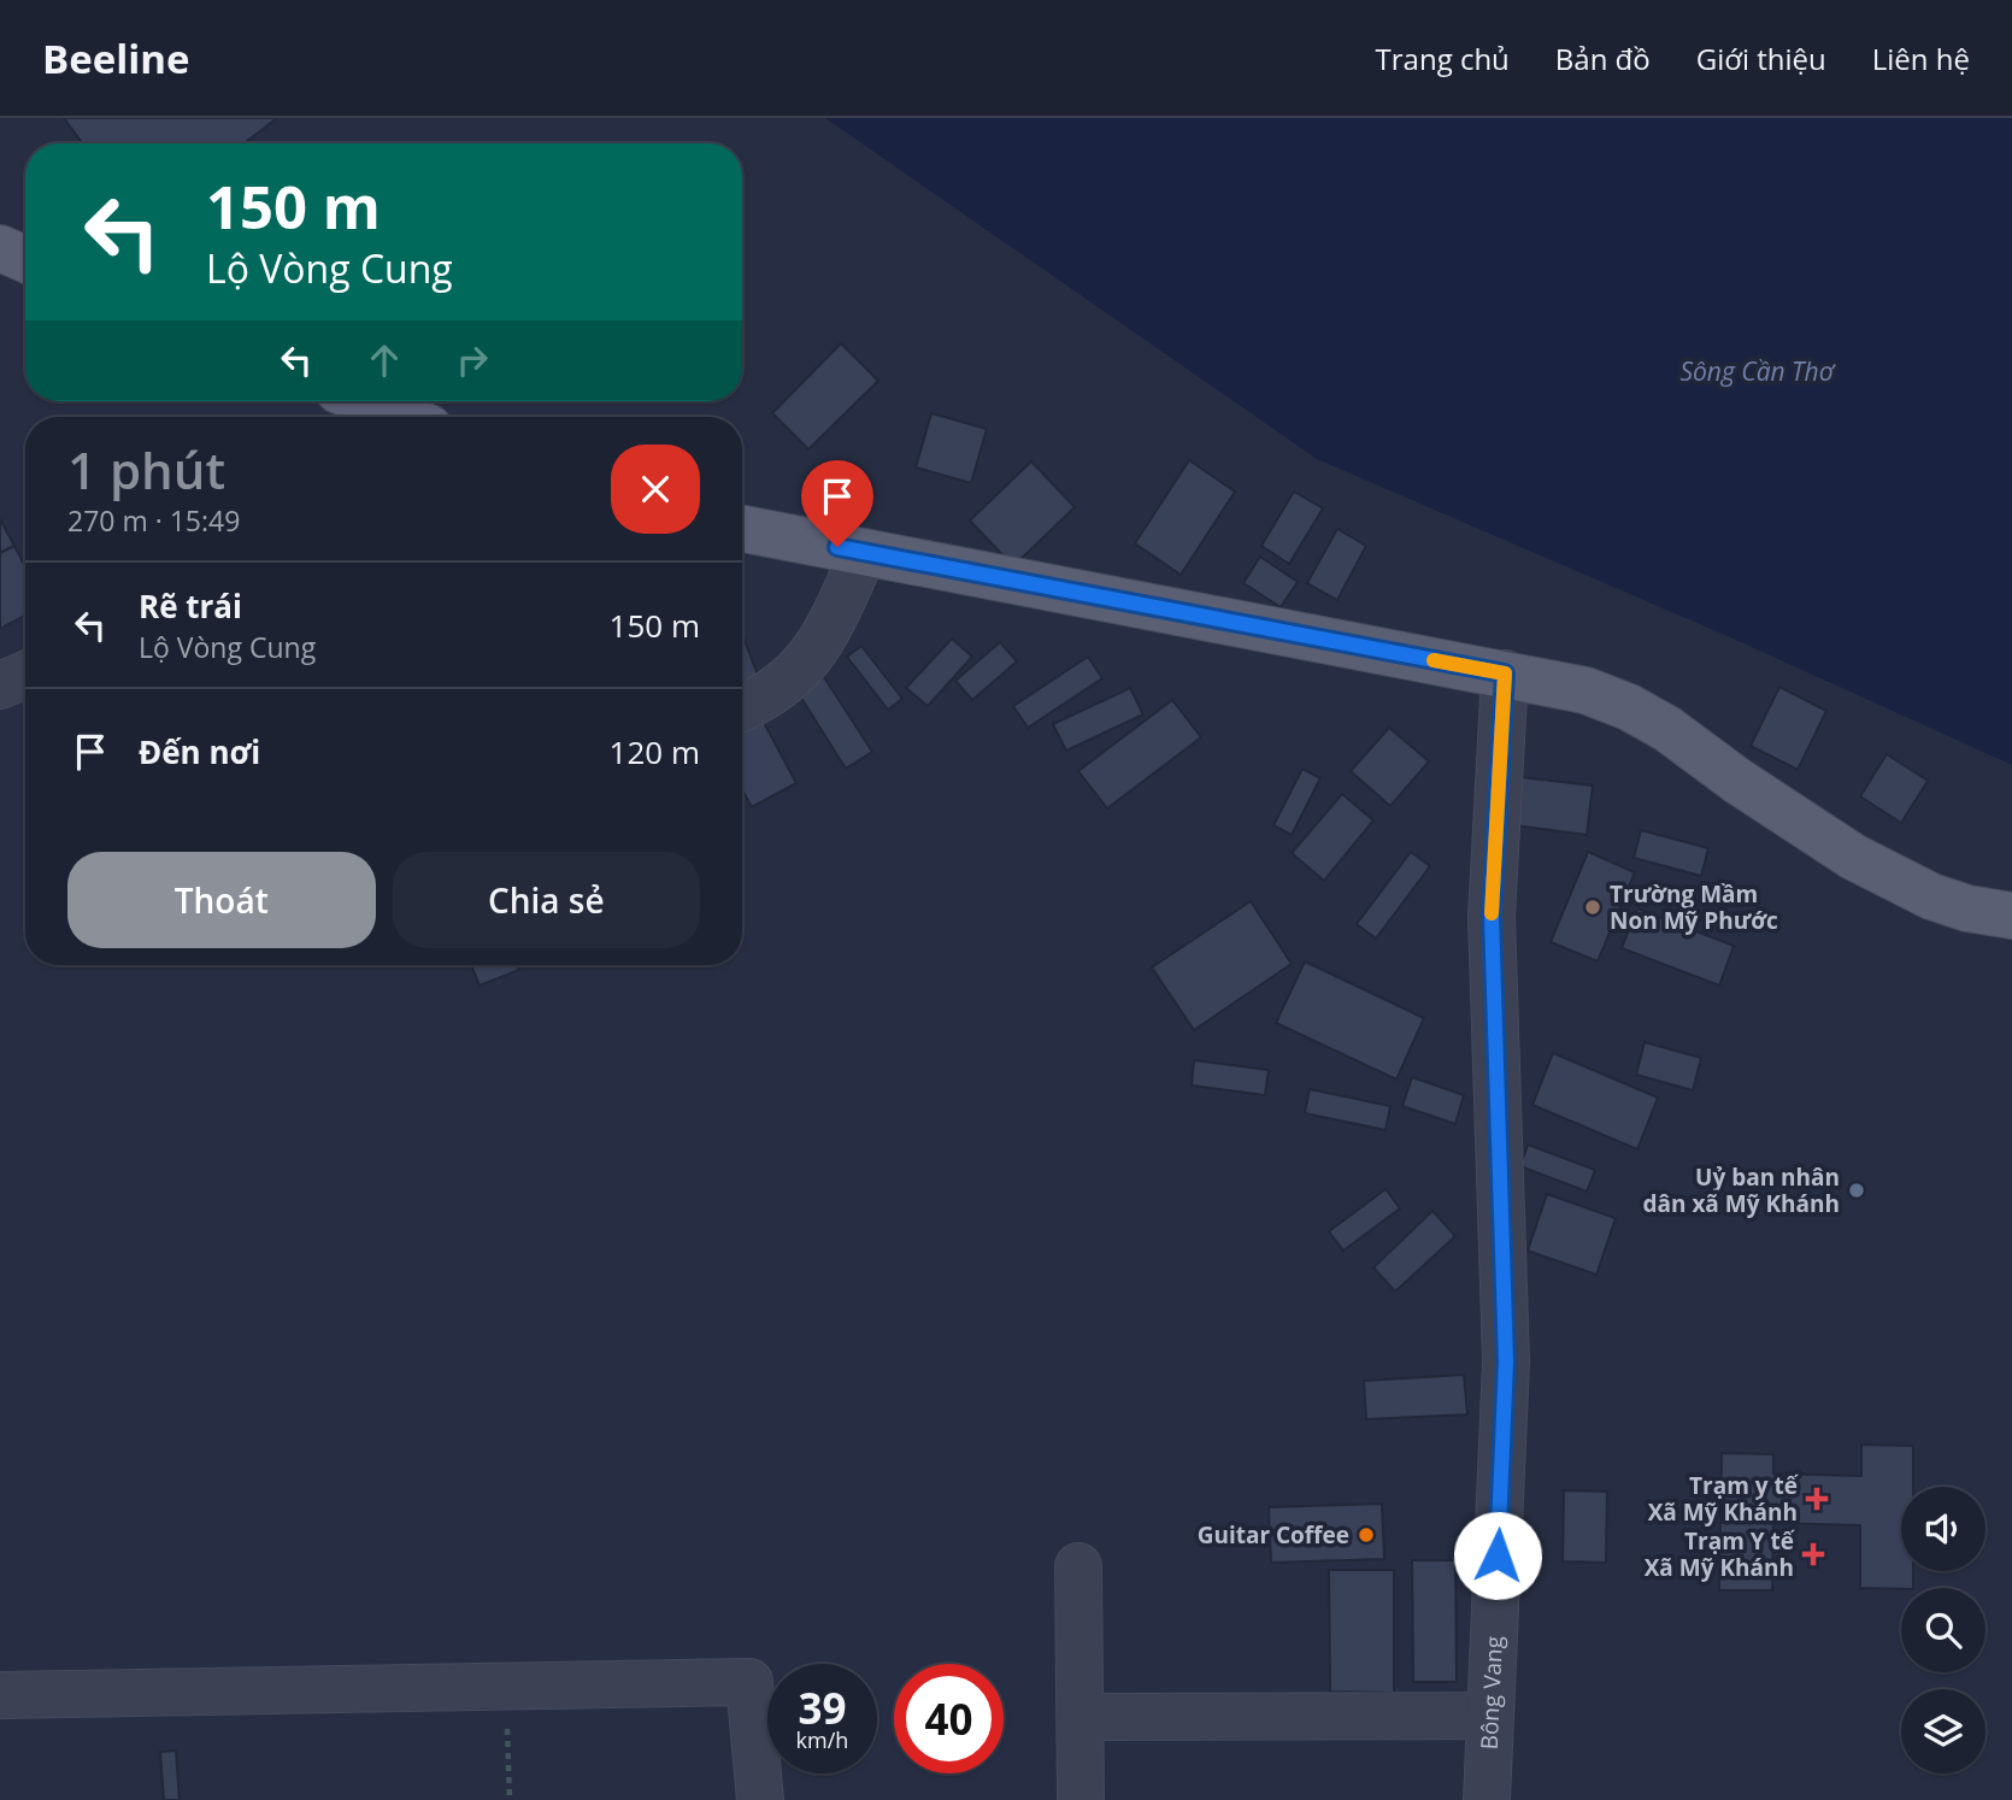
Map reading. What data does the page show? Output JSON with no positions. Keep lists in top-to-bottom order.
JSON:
{
  "streets": {
    "street": ["Bông Vang"]
  },
  "water": ["Sông Cần Thơ"],
  "places": {
    "other": ["Trường Mầm Non Mỹ Phước", "Uỷ ban nhân dân xã Mỹ Khánh", "Guitar Coffee"],
    "health": ["Trạm y tế Xã Mỹ Khánh", "Trạm Y tế Xã Mỹ Khánh"]
  },
  "page": {
    "header": "Beeline",
    "nav": [
      "Trang chủ",
      "Bản đồ",
      "Giới thiệu",
      "Liên hệ"
    ],
    "turn": ["150 m", "Lộ Vòng Cung"],
    "heading": ["1 phút", "270 m · 15:49"],
    "list": [
      {
        "name": "Rẽ trái",
        "note": "Lộ Vòng Cung",
        "value": "150 m"
      },
      {
        "name": "Đến nơi",
        "value": "120 m"
      }
    ],
    "buttons": ["Thoát", "Chia sẻ"],
    "speed": "39 km/h",
    "limit": "40"
  }
}
